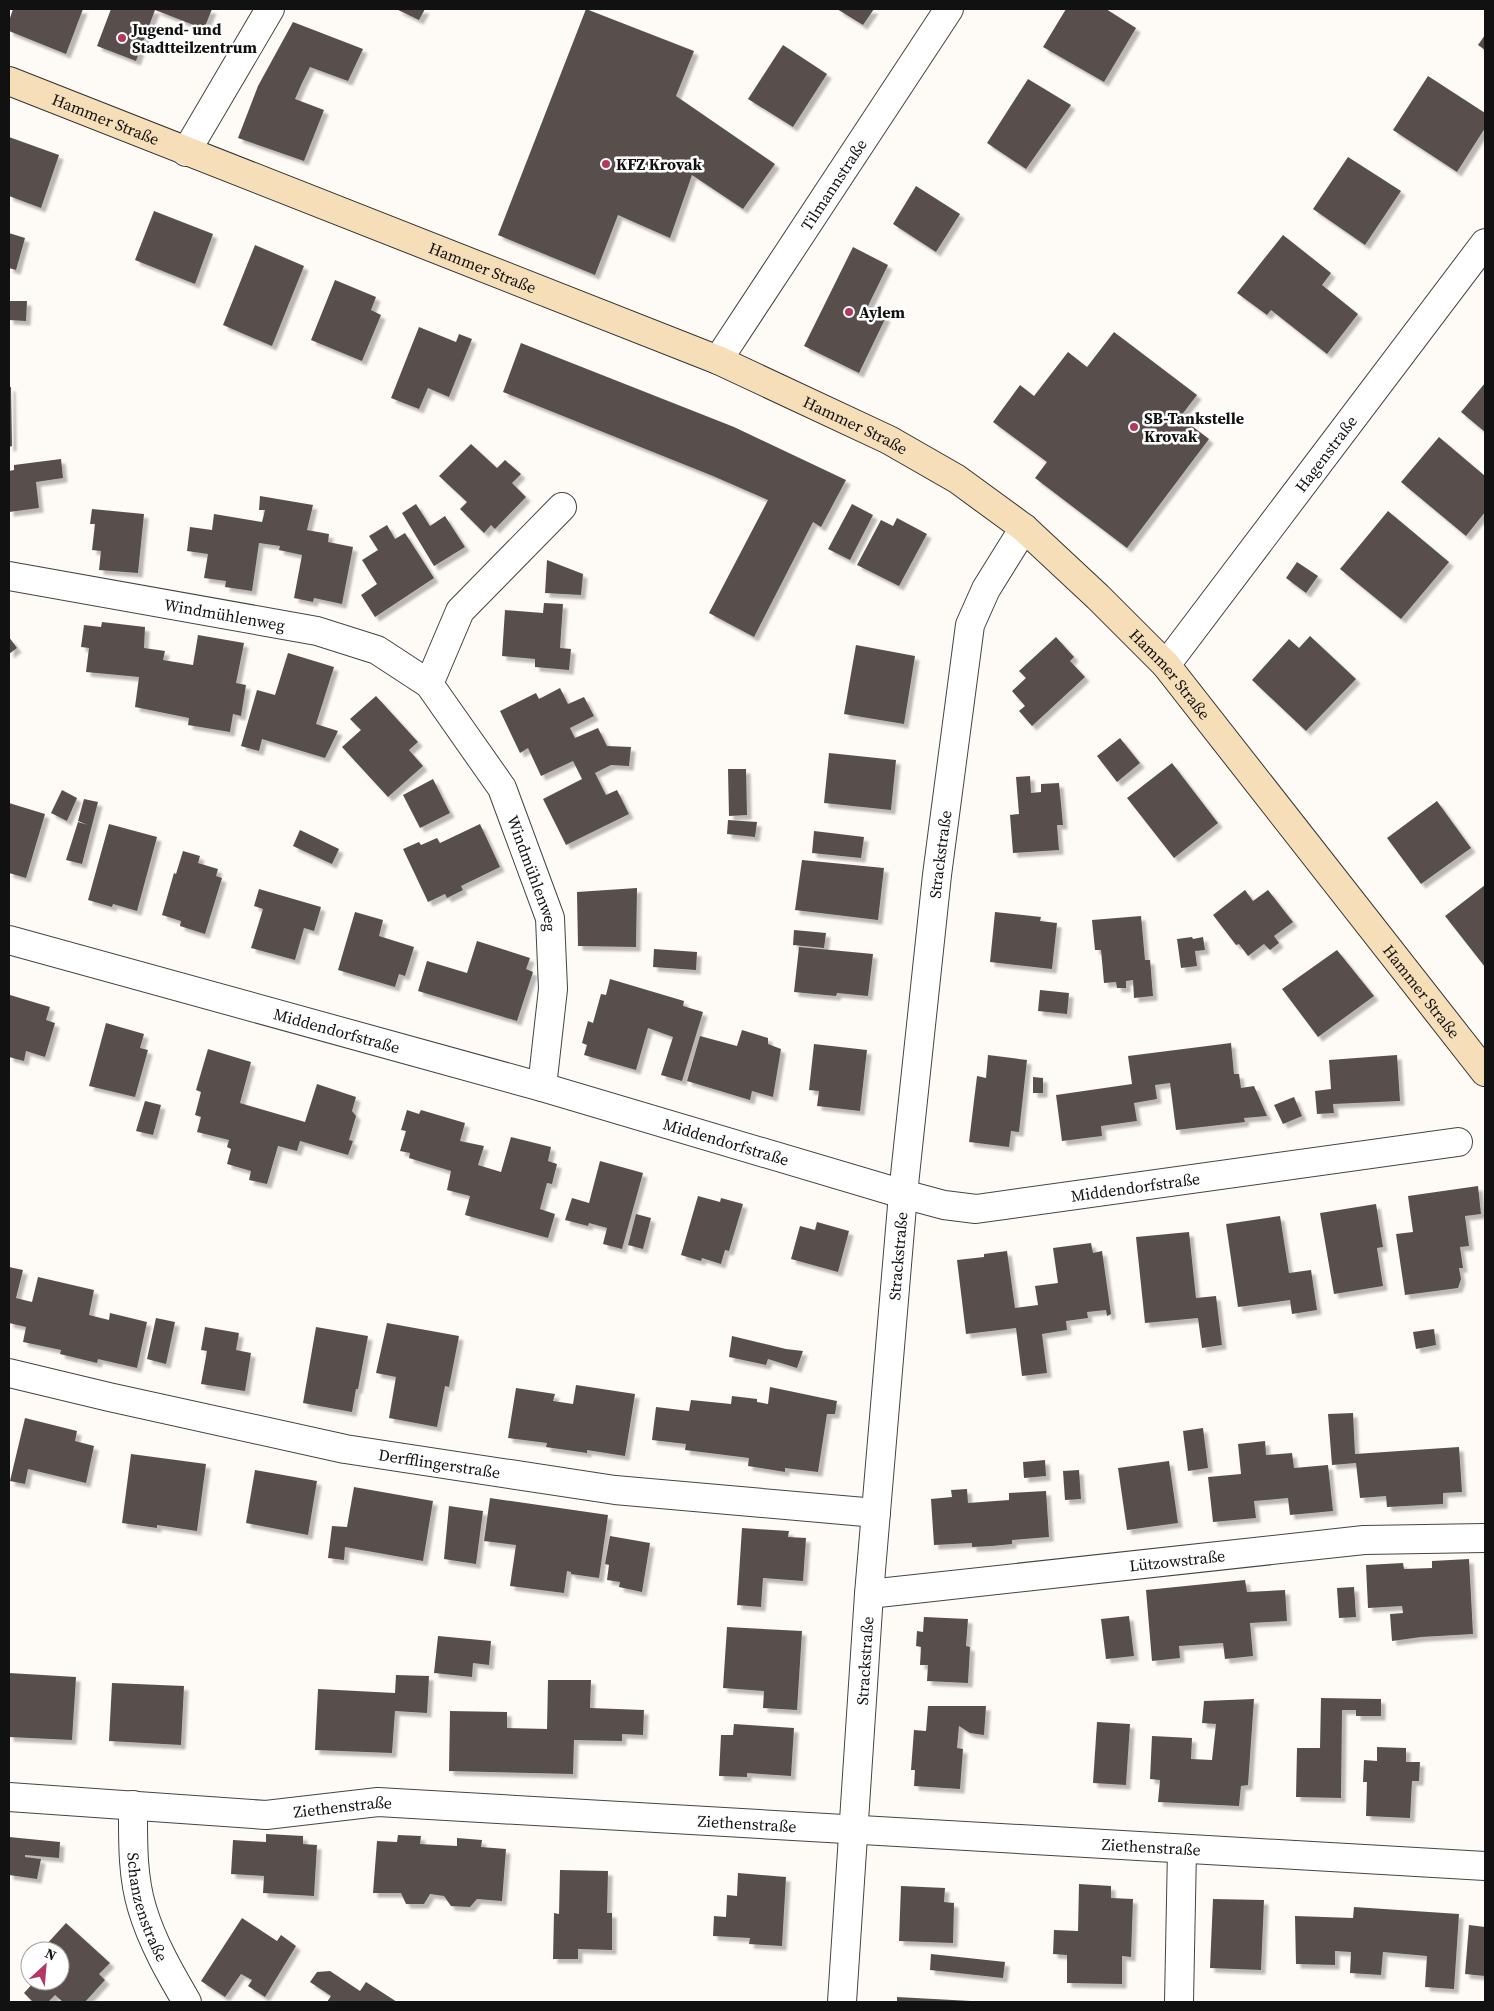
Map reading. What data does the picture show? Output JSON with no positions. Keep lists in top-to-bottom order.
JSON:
{
  "streets": {
    "main road": ["Hammer Straße"],
    "street": [
      "Tilmannstraße",
      "Hagenstraße",
      "Windmühlenweg",
      "Strackstraße",
      "Middendorfstraße",
      "Derfflingerstraße",
      "Lützowstraße",
      "Ziethenstraße",
      "Schanzenstraße"
    ]
  },
  "crossings": [
    ["Hammer Straße", "Tilmannstraße"],
    ["Hammer Straße", "Hagenstraße"],
    ["Hammer Straße", "Strackstraße"],
    ["Windmühlenweg", "Middendorfstraße"],
    ["Strackstraße", "Middendorfstraße"],
    ["Strackstraße", "Derfflingerstraße"],
    ["Strackstraße", "Lützowstraße"],
    ["Strackstraße", "Ziethenstraße"],
    ["Ziethenstraße", "Schanzenstraße"]
  ],
  "places": [
    "Jugend- und Stadtteilzentrum",
    "KFZ Krovak",
    "Aylem",
    "SB-Tankstelle Krovak"
  ],
  "north": "top right"
}
